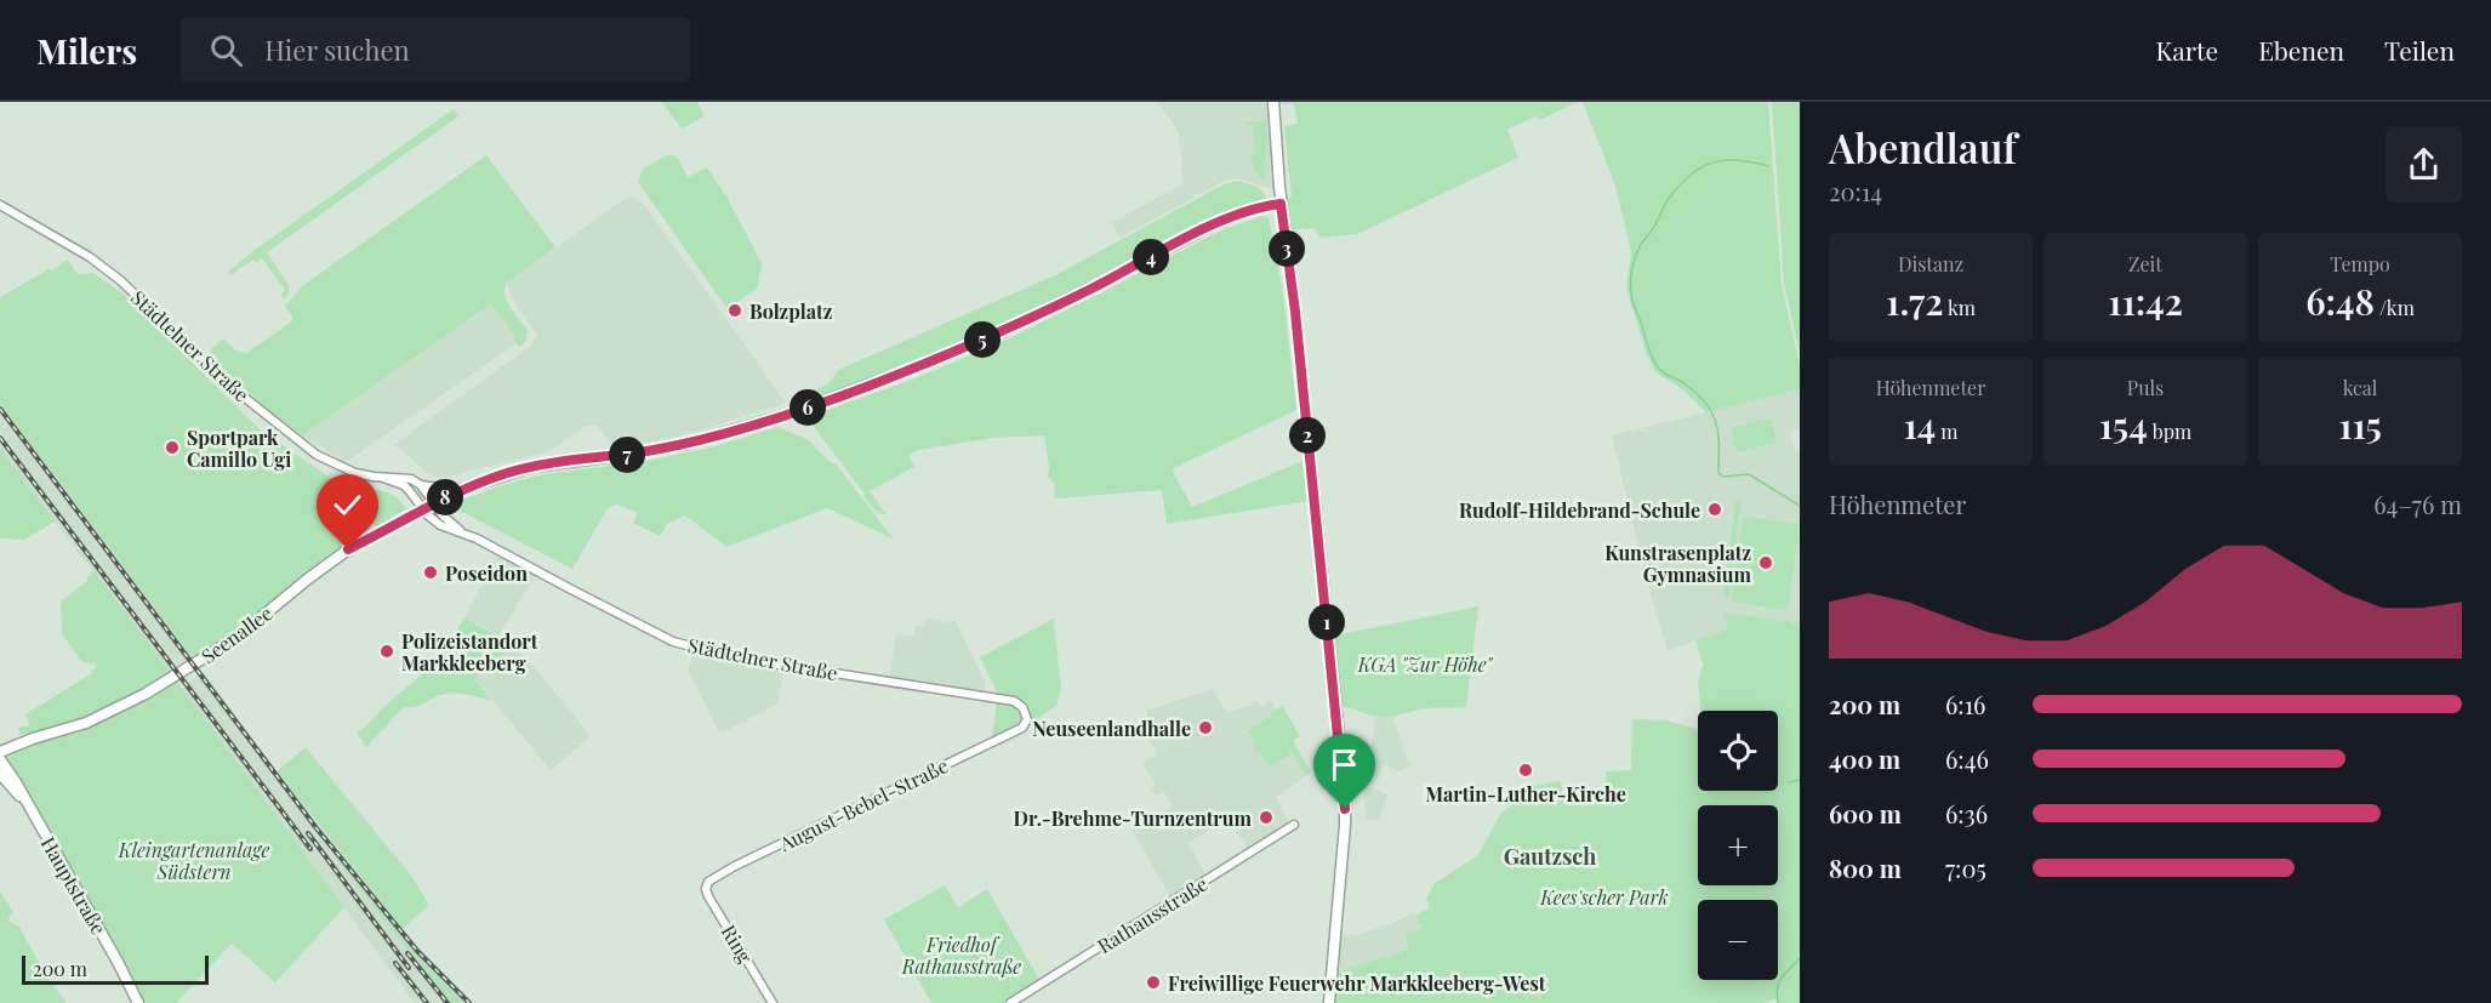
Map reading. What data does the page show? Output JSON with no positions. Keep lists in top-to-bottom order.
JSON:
{
  "streets": {
    "main road": ["Seenallee", "Hauptstraße"],
    "street": [
      "Städtelner Straße",
      "August-Bebel-Straße",
      "Rathausstraße",
      "Ring"
    ]
  },
  "crossings": [
    ["Städtelner Straße", "Seenallee"],
    ["Städtelner Straße", "August-Bebel-Straße"],
    ["August-Bebel-Straße", "Ring"]
  ],
  "districts": ["Gautzsch"],
  "parks": [
    "KGA \"Zur Höhe\"",
    "Kleingartenanlage Südstern",
    "Kees'scher Park",
    "Friedhof Rathausstraße"
  ],
  "places": [
    "Bolzplatz",
    "Sportpark Camillo Ugi",
    "Rudolf-Hildebrand-Schule",
    "Kunstrasenplatz Gymnasium",
    "Poseidon",
    "Polizeistandort Markkleeberg",
    "Neuseenlandhalle",
    "Martin-Luther-Kirche",
    "Dr.-Brehme-Turnzentrum",
    "Freiwillige Feuerwehr Markkleeberg-West"
  ],
  "scale_bar": "200 m",
  "page": {
    "header": "Milers",
    "search": "Hier suchen",
    "nav": ["Karte", "Ebenen", "Teilen"],
    "heading": ["Abendlauf", "20:14"],
    "stats": [
      ["Distanz", "1.72 km"],
      ["Zeit", "11:42"],
      ["Tempo", "6:48 /km"],
      ["Höhenmeter", "14 m"],
      ["Puls", "154 bpm"],
      ["kcal", "115"]
    ],
    "pins": [
      "3",
      "4",
      "5",
      "6",
      "2",
      "7",
      "8",
      "1"
    ],
    "chart": ["Höhenmeter", "64–76 m"],
    "list": [
      {
        "name": "200 m",
        "note": "6:16"
      },
      {
        "name": "400 m",
        "note": "6:46"
      },
      {
        "name": "600 m",
        "note": "6:36"
      },
      {
        "name": "800 m",
        "note": "7:05"
      }
    ],
    "map_buttons": ["+", "−"],
    "scale": "200 m"
  }
}
